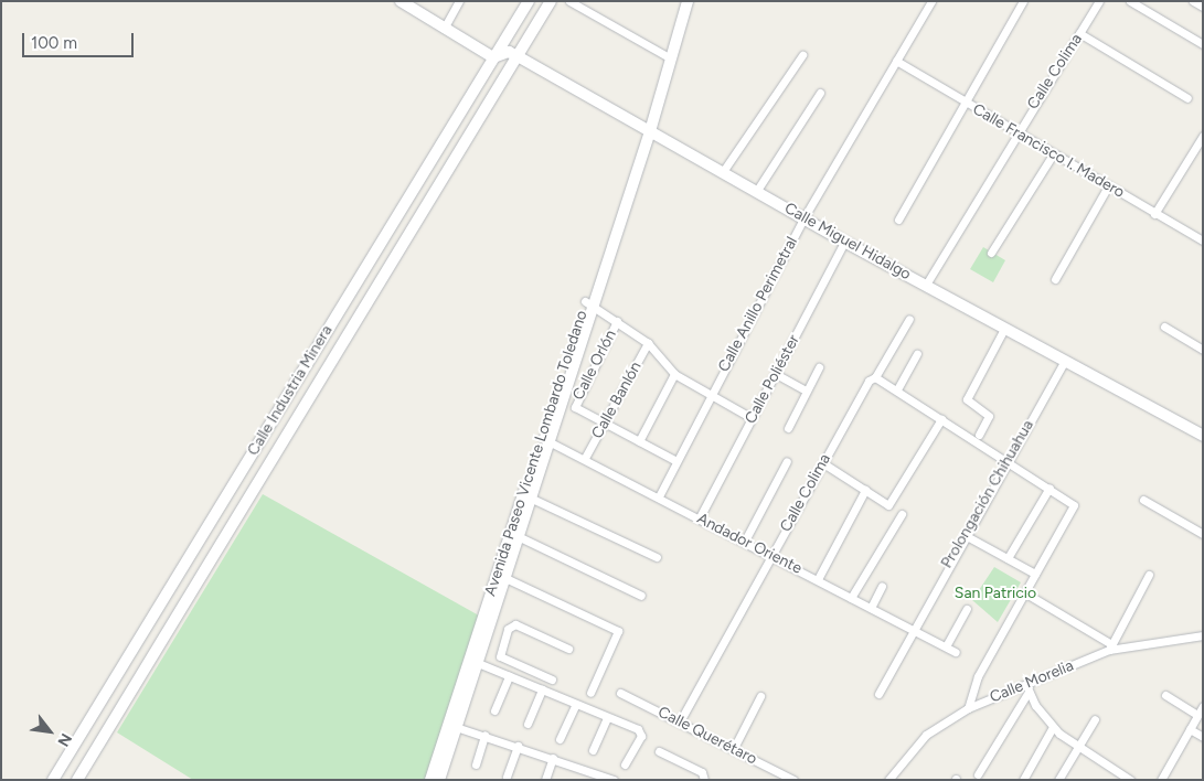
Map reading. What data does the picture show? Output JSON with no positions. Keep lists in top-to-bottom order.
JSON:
{
  "streets": {
    "main road": ["Calle Miguel Hidalgo", "Calle Industria Minera", "Avenida Paseo Vicente Lombardo Toledano"],
    "street": [
      "Calle Colima",
      "Calle Francisco I. Madero",
      "Calle Anillo Perimetral",
      "Calle Orlón",
      "Calle Poliéster",
      "Calle Banlón",
      "Prolongación Chihuahua",
      "Andador Oriente",
      "Calle Morelia",
      "Calle Querétaro"
    ]
  },
  "crossings": [
    ["Calle Colima", "Calle Francisco I. Madero"],
    ["Calle Colima", "Calle Miguel Hidalgo"],
    ["Calle Colima", "Andador Oriente"],
    ["Calle Colima", "Calle Querétaro"],
    ["Calle Francisco I. Madero", "Calle Anillo Perimetral"],
    ["Calle Miguel Hidalgo", "Calle Anillo Perimetral"],
    ["Calle Miguel Hidalgo", "Calle Poliéster"],
    ["Calle Miguel Hidalgo", "Calle Industria Minera"],
    ["Calle Miguel Hidalgo", "Avenida Paseo Vicente Lombardo Toledano"],
    ["Calle Miguel Hidalgo", "Prolongación Chihuahua"],
    ["Calle Anillo Perimetral", "Andador Oriente"],
    ["Calle Orlón", "Calle Banlón"],
    ["Calle Poliéster", "Andador Oriente"],
    ["Calle Banlón", "Andador Oriente"],
    ["Avenida Paseo Vicente Lombardo Toledano", "Andador Oriente"],
    ["Prolongación Chihuahua", "Andador Oriente"]
  ],
  "parks": ["San Patricio"],
  "scale_bar": "100 m",
  "north": "bottom right"
}
